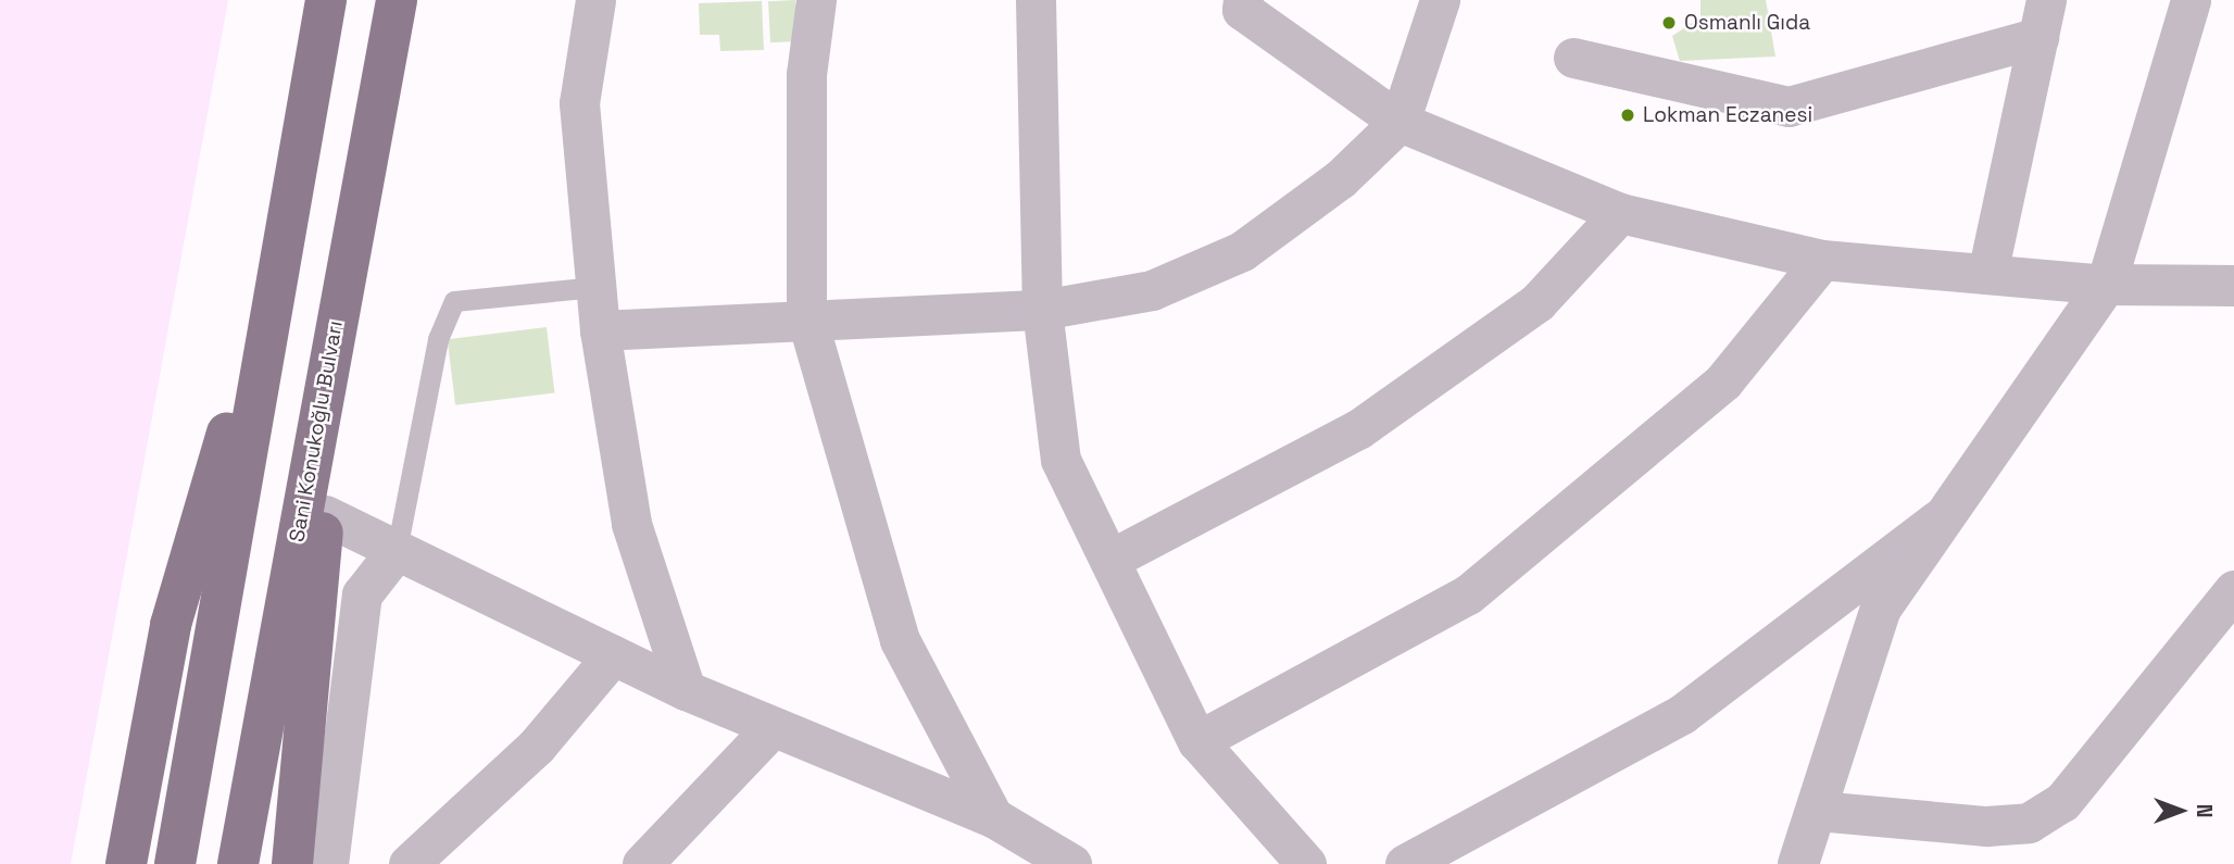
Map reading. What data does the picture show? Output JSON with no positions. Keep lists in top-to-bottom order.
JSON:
{
  "streets": {
    "highway": ["Sani Konukoğlu Bulvarı"]
  },
  "places": ["Osmanlı Gıda", "Lokman Eczanesi"],
  "north": "right"
}
